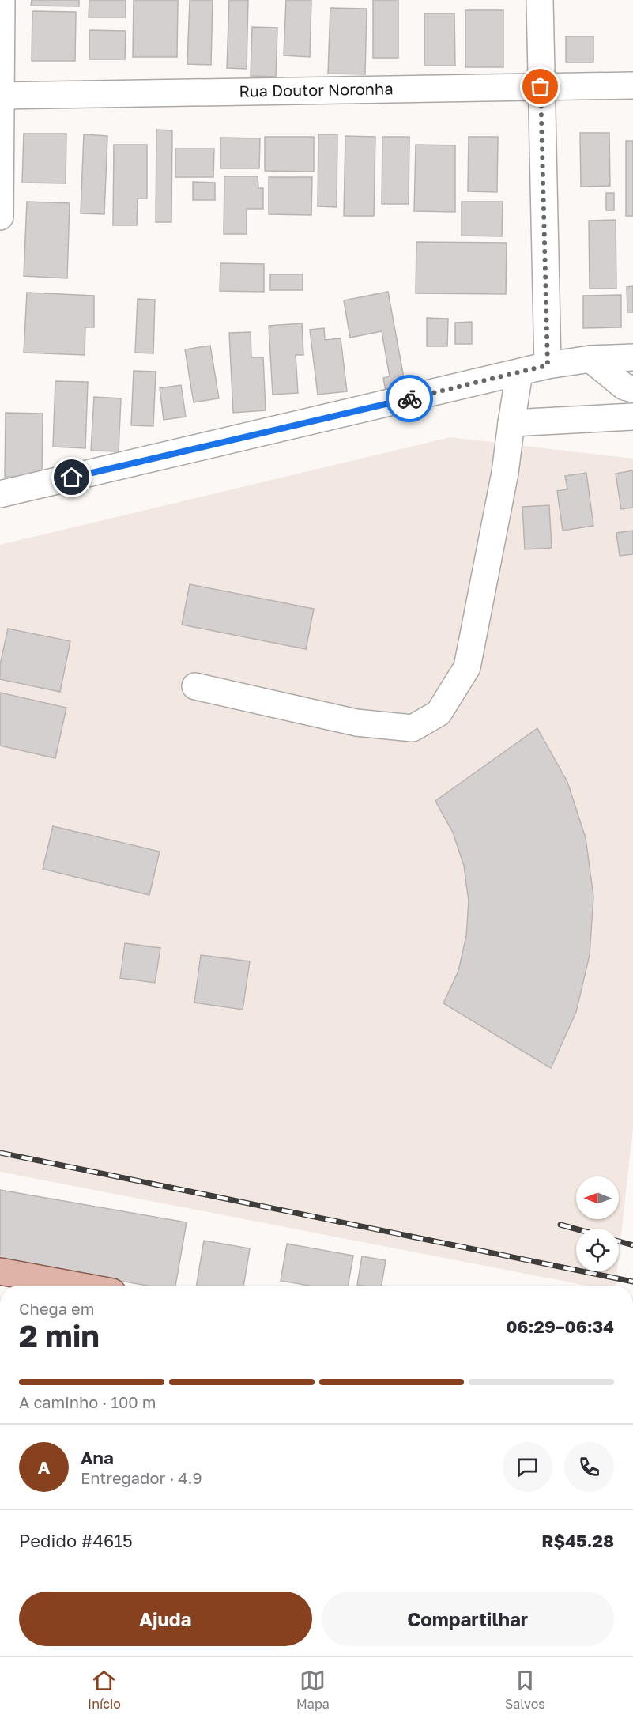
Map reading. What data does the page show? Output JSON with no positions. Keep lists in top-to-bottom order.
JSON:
{
  "streets": {
    "street": ["Rua Doutor Noronha"]
  },
  "north": "left",
  "page": {
    "heading": ["2 min", "Chega em", "06:29–06:34"],
    "panel": [
      "Ana",
      "Entregador · 4.9",
      "Pedido #4615",
      "R$45.28"
    ],
    "bar": "A caminho · 100 m",
    "round": "A",
    "buttons": ["Ajuda", "Compartilhar"],
    "tabs": ["Início", "Mapa", "Salvos"]
  }
}
